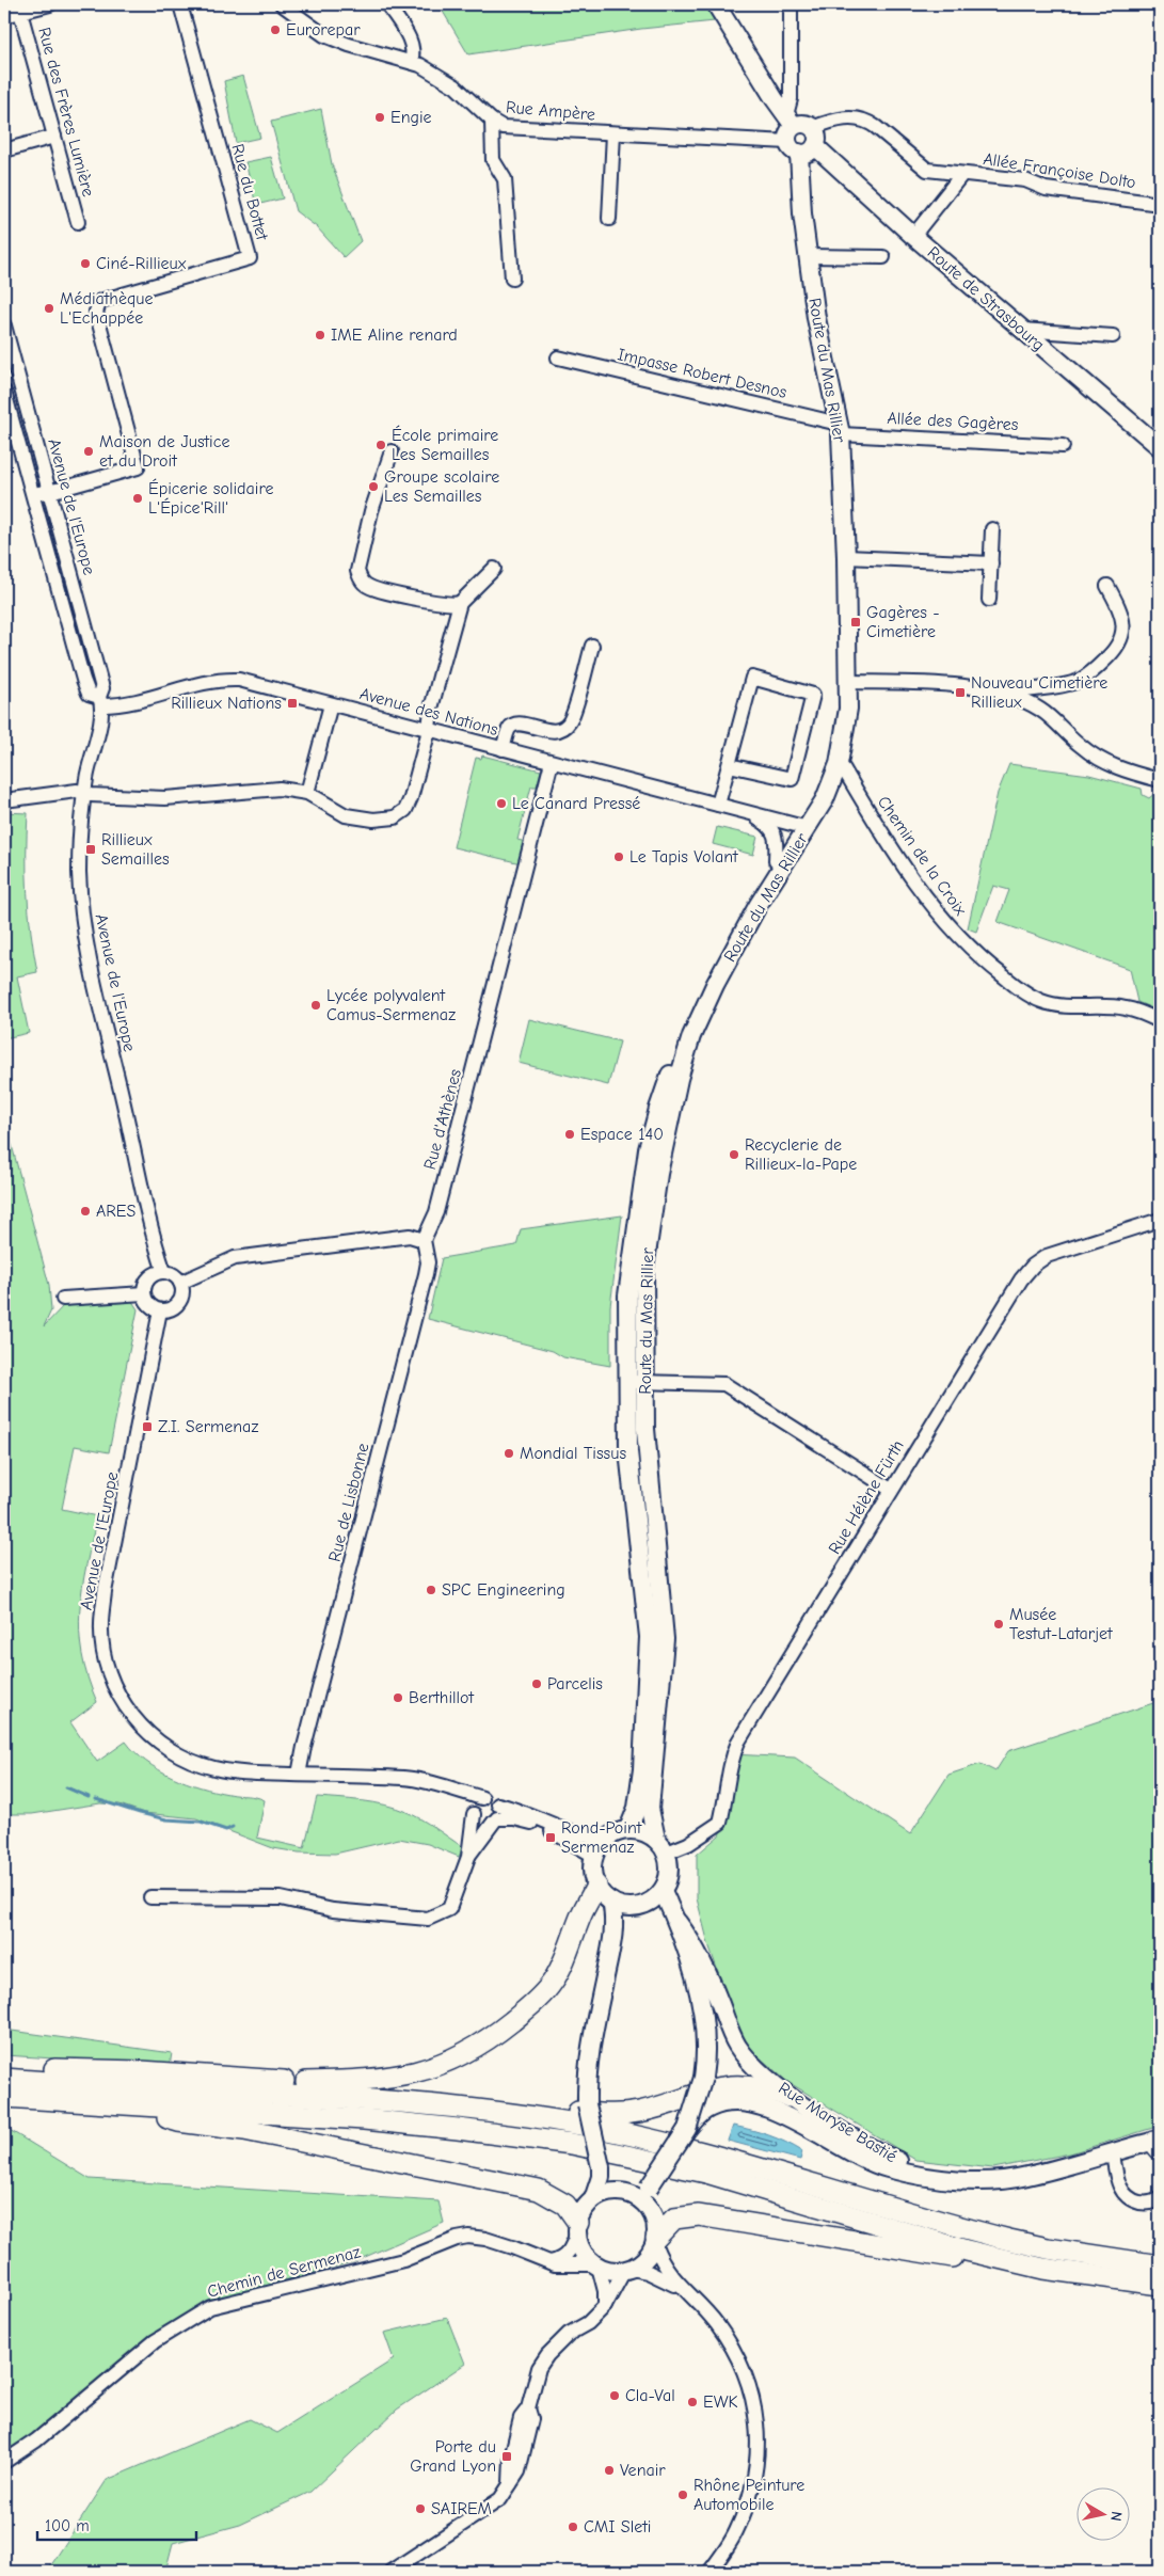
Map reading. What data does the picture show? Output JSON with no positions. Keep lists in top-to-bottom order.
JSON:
{
  "streets": {
    "main road": ["Route de Strasbourg", "Route du Mas Rillier", "Rue Maryse Bastié"],
    "street": [
      "Rue Ampère",
      "Rue des Frères Lumière",
      "Allée Françoise Dolto",
      "Rue du Bottet",
      "Impasse Robert Desnos",
      "Allée des Gagères",
      "Avenue de l'Europe",
      "Avenue des Nations",
      "Chemin de la Croix",
      "Rue d'Athènes",
      "Rue Hélène Fürth",
      "Rue de Lisbonne",
      "Chemin de Sermenaz"
    ]
  },
  "crossings": [
    ["Rue Ampère", "Route de Strasbourg"],
    ["Rue Ampère", "Route du Mas Rillier"],
    ["Allée Françoise Dolto", "Route du Mas Rillier"],
    ["Rue du Bottet", "Avenue de l'Europe"],
    ["Route de Strasbourg", "Route du Mas Rillier"],
    ["Route du Mas Rillier", "Impasse Robert Desnos"],
    ["Route du Mas Rillier", "Allée des Gagères"],
    ["Route du Mas Rillier", "Avenue des Nations"],
    ["Route du Mas Rillier", "Chemin de la Croix"],
    ["Route du Mas Rillier", "Rue Hélène Fürth"],
    ["Impasse Robert Desnos", "Allée des Gagères"],
    ["Avenue de l'Europe", "Avenue des Nations"],
    ["Avenue de l'Europe", "Rue de Lisbonne"],
    ["Avenue des Nations", "Rue d'Athènes"],
    ["Rue d'Athènes", "Rue de Lisbonne"]
  ],
  "places": {
    "other": [
      "Eurorepar",
      "Engie",
      "Ciné-Rillieux",
      "Médiathèque L'Echappée",
      "IME Aline renard",
      "École primaire Les Semailles",
      "Maison de Justice et du Droit",
      "Groupe scolaire Les Semailles",
      "Épicerie solidaire L'Épice'Rill'",
      "Le Canard Pressé",
      "Le Tapis Volant",
      "Lycée polyvalent Camus-Sermenaz",
      "Espace 140",
      "Recyclerie de Rillieux-la-Pape",
      "ARES",
      "Mondial Tissus",
      "SPC Engineering",
      "Musée Testut-Latarjet",
      "Parcelis",
      "Berthillot",
      "Cla-Val",
      "EWK",
      "Venair",
      "Rhône Peinture Automobile",
      "SAIREM",
      "CMI Sleti"
    ],
    "transit": [
      "Gagères - Cimetière",
      "Nouveau Cimetière Rillieux",
      "Rillieux Nations",
      "Rillieux Semailles",
      "Z.I. Sermenaz",
      "Rond-Point Sermenaz",
      "Porte du Grand Lyon"
    ]
  },
  "scale_bar": "100 m",
  "north": "right"
}
